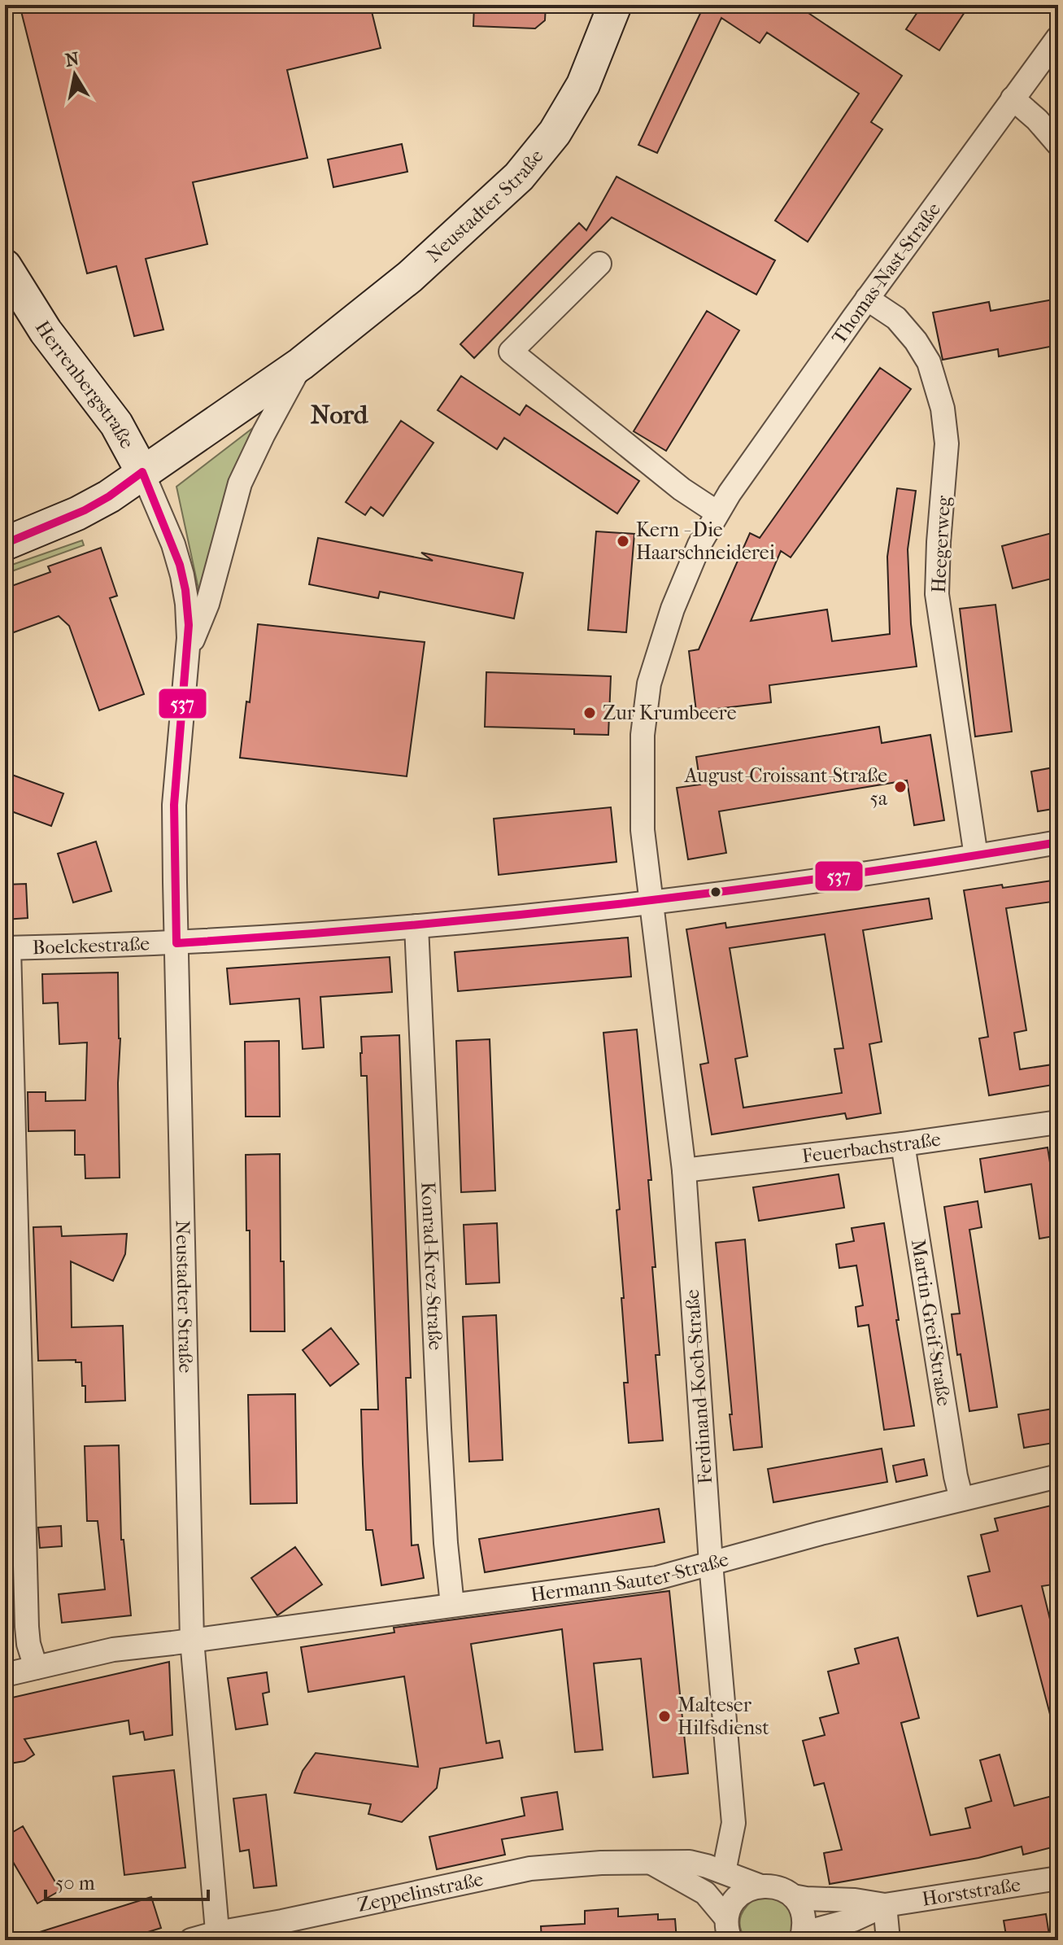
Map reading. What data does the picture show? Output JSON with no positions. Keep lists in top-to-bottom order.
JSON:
{
  "streets": {
    "main road": ["Neustadter Straße", "Herrenbergstraße"],
    "street": [
      "Thomas-Nast-Straße",
      "Heegerweg",
      "Boelckestraße",
      "Feuerbachstraße",
      "Konrad-Krez-Straße",
      "Martin-Greif-Straße",
      "Ferdinand-Koch-Straße",
      "Hermann-Sauter-Straße",
      "Horststraße",
      "Zeppelinstraße"
    ]
  },
  "crossings": [
    ["Neustadter Straße", "Herrenbergstraße"],
    ["Neustadter Straße", "Boelckestraße"],
    ["Neustadter Straße", "Hermann-Sauter-Straße"],
    ["Neustadter Straße", "Zeppelinstraße"],
    ["Thomas-Nast-Straße", "Heegerweg"],
    ["Thomas-Nast-Straße", "Boelckestraße"],
    ["Thomas-Nast-Straße", "Ferdinand-Koch-Straße"],
    ["Heegerweg", "Boelckestraße"],
    ["Boelckestraße", "Konrad-Krez-Straße"],
    ["Boelckestraße", "Ferdinand-Koch-Straße"],
    ["Feuerbachstraße", "Martin-Greif-Straße"],
    ["Feuerbachstraße", "Ferdinand-Koch-Straße"],
    ["Konrad-Krez-Straße", "Hermann-Sauter-Straße"],
    ["Martin-Greif-Straße", "Hermann-Sauter-Straße"],
    ["Ferdinand-Koch-Straße", "Hermann-Sauter-Straße"],
    ["Ferdinand-Koch-Straße", "Zeppelinstraße"],
    ["Horststraße", "Zeppelinstraße"]
  ],
  "districts": ["Nord"],
  "places": [
    "Kern - Die Haarschneiderei",
    "Zur Krumbeere",
    "August-Croissant-Straße 5a",
    "Malteser Hilfsdienst"
  ],
  "lines": ["transit line 537"],
  "scale_bar": "50 m",
  "north": "top"
}
